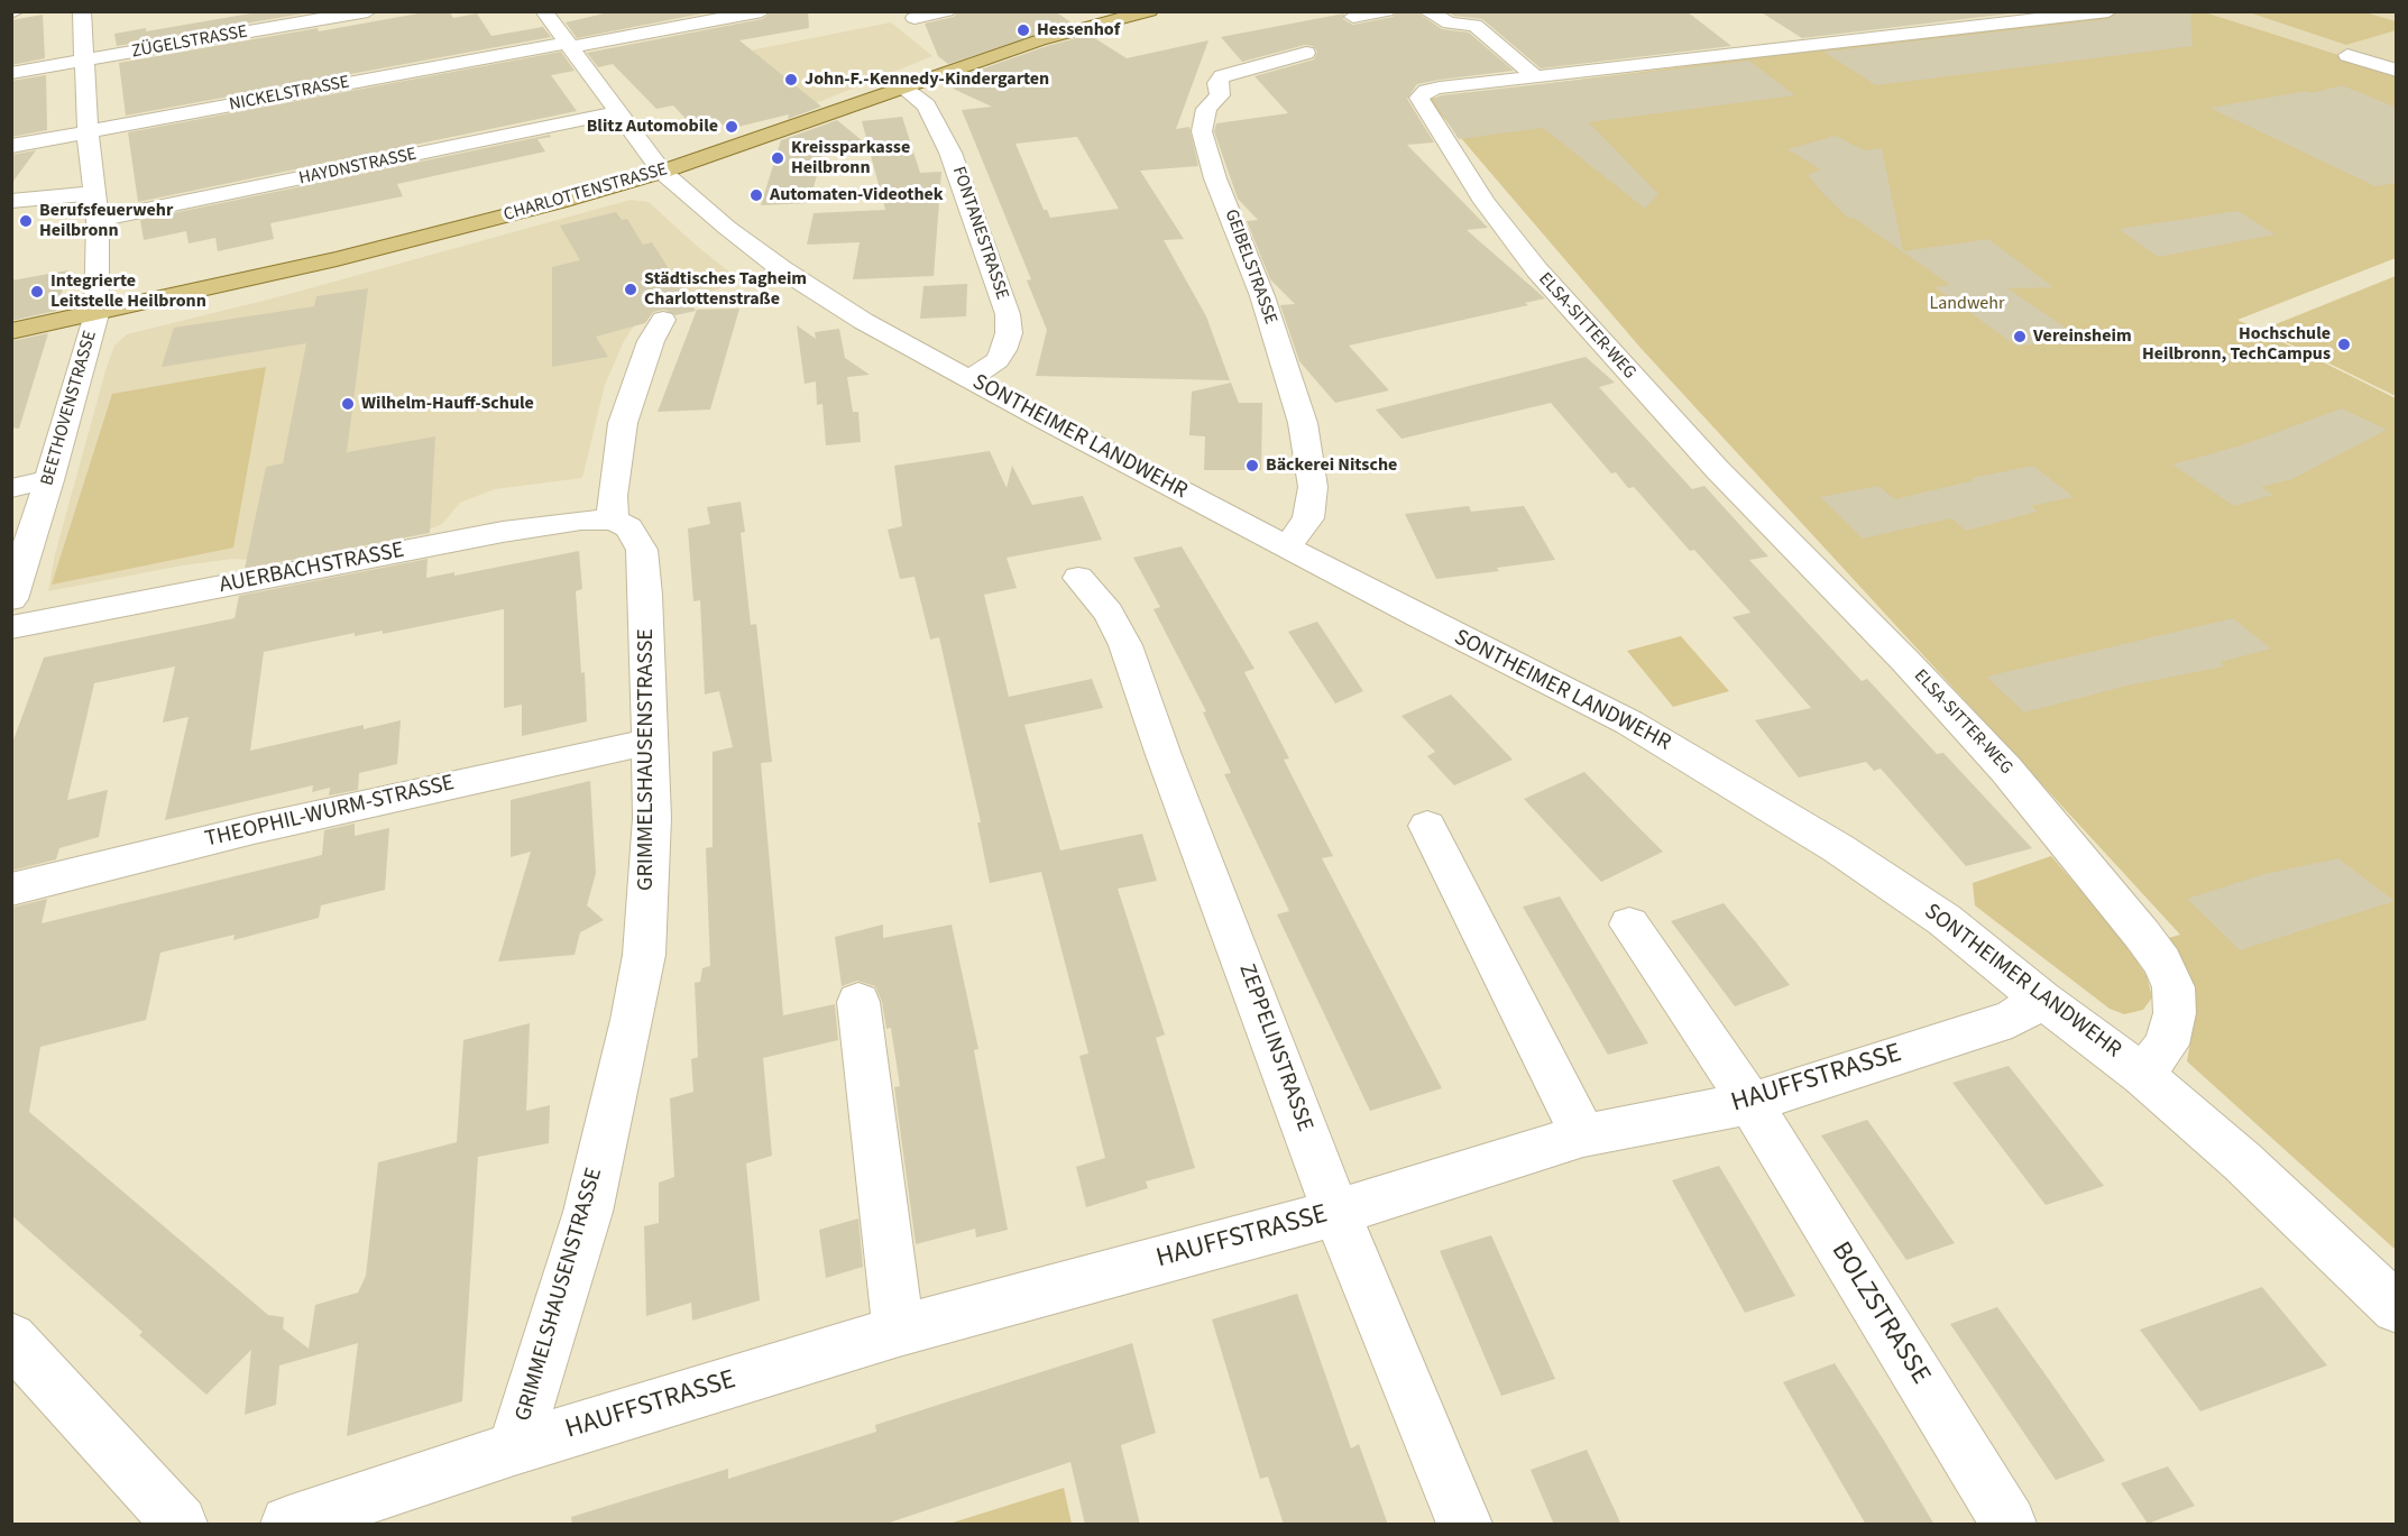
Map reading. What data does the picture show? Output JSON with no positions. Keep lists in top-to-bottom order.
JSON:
{
  "streets": {
    "main road": ["CHARLOTTENSTRASSE"],
    "street": [
      "ZÜGELSTRASSE",
      "NICKELSTRASSE",
      "HAYDNSTRASSE",
      "FONTANESTRASSE",
      "GEIBELSTRASSE",
      "ELSA-SITTER-WEG",
      "BEETHOVENSTRASSE",
      "SONTHEIMER LANDWEHR",
      "AUERBACHSTRASSE",
      "GRIMMELSHAUSENSTRASSE",
      "THEOPHIL-WURM-STRASSE",
      "ZEPPELINSTRASSE",
      "HAUFFSTRASSE",
      "BOLZSTRASSE"
    ]
  },
  "crossings": [
    ["ZÜGELSTRASSE", "BEETHOVENSTRASSE"],
    ["NICKELSTRASSE", "BEETHOVENSTRASSE"],
    ["NICKELSTRASSE", "SONTHEIMER LANDWEHR"],
    ["HAYDNSTRASSE", "BEETHOVENSTRASSE"],
    ["HAYDNSTRASSE", "SONTHEIMER LANDWEHR"],
    ["CHARLOTTENSTRASSE", "FONTANESTRASSE"],
    ["CHARLOTTENSTRASSE", "BEETHOVENSTRASSE"],
    ["CHARLOTTENSTRASSE", "SONTHEIMER LANDWEHR"],
    ["FONTANESTRASSE", "SONTHEIMER LANDWEHR"],
    ["GEIBELSTRASSE", "SONTHEIMER LANDWEHR"],
    ["ELSA-SITTER-WEG", "SONTHEIMER LANDWEHR"],
    ["SONTHEIMER LANDWEHR", "HAUFFSTRASSE"],
    ["AUERBACHSTRASSE", "GRIMMELSHAUSENSTRASSE"],
    ["GRIMMELSHAUSENSTRASSE", "THEOPHIL-WURM-STRASSE"],
    ["GRIMMELSHAUSENSTRASSE", "HAUFFSTRASSE"],
    ["ZEPPELINSTRASSE", "HAUFFSTRASSE"],
    ["HAUFFSTRASSE", "BOLZSTRASSE"]
  ],
  "parks": ["Landwehr"],
  "places": [
    "Hessenhof",
    "John-F.-Kennedy-Kindergarten",
    "Blitz Automobile",
    "Kreissparkasse Heilbronn",
    "Automaten-Videothek",
    "Berufsfeuerwehr Heilbronn",
    "Städtisches Tagheim Charlottenstraße",
    "Integrierte Leitstelle Heilbronn",
    "Vereinsheim",
    "Hochschule Heilbronn, TechCampus",
    "Wilhelm-Hauff-Schule",
    "Bäckerei Nitsche"
  ]
}
